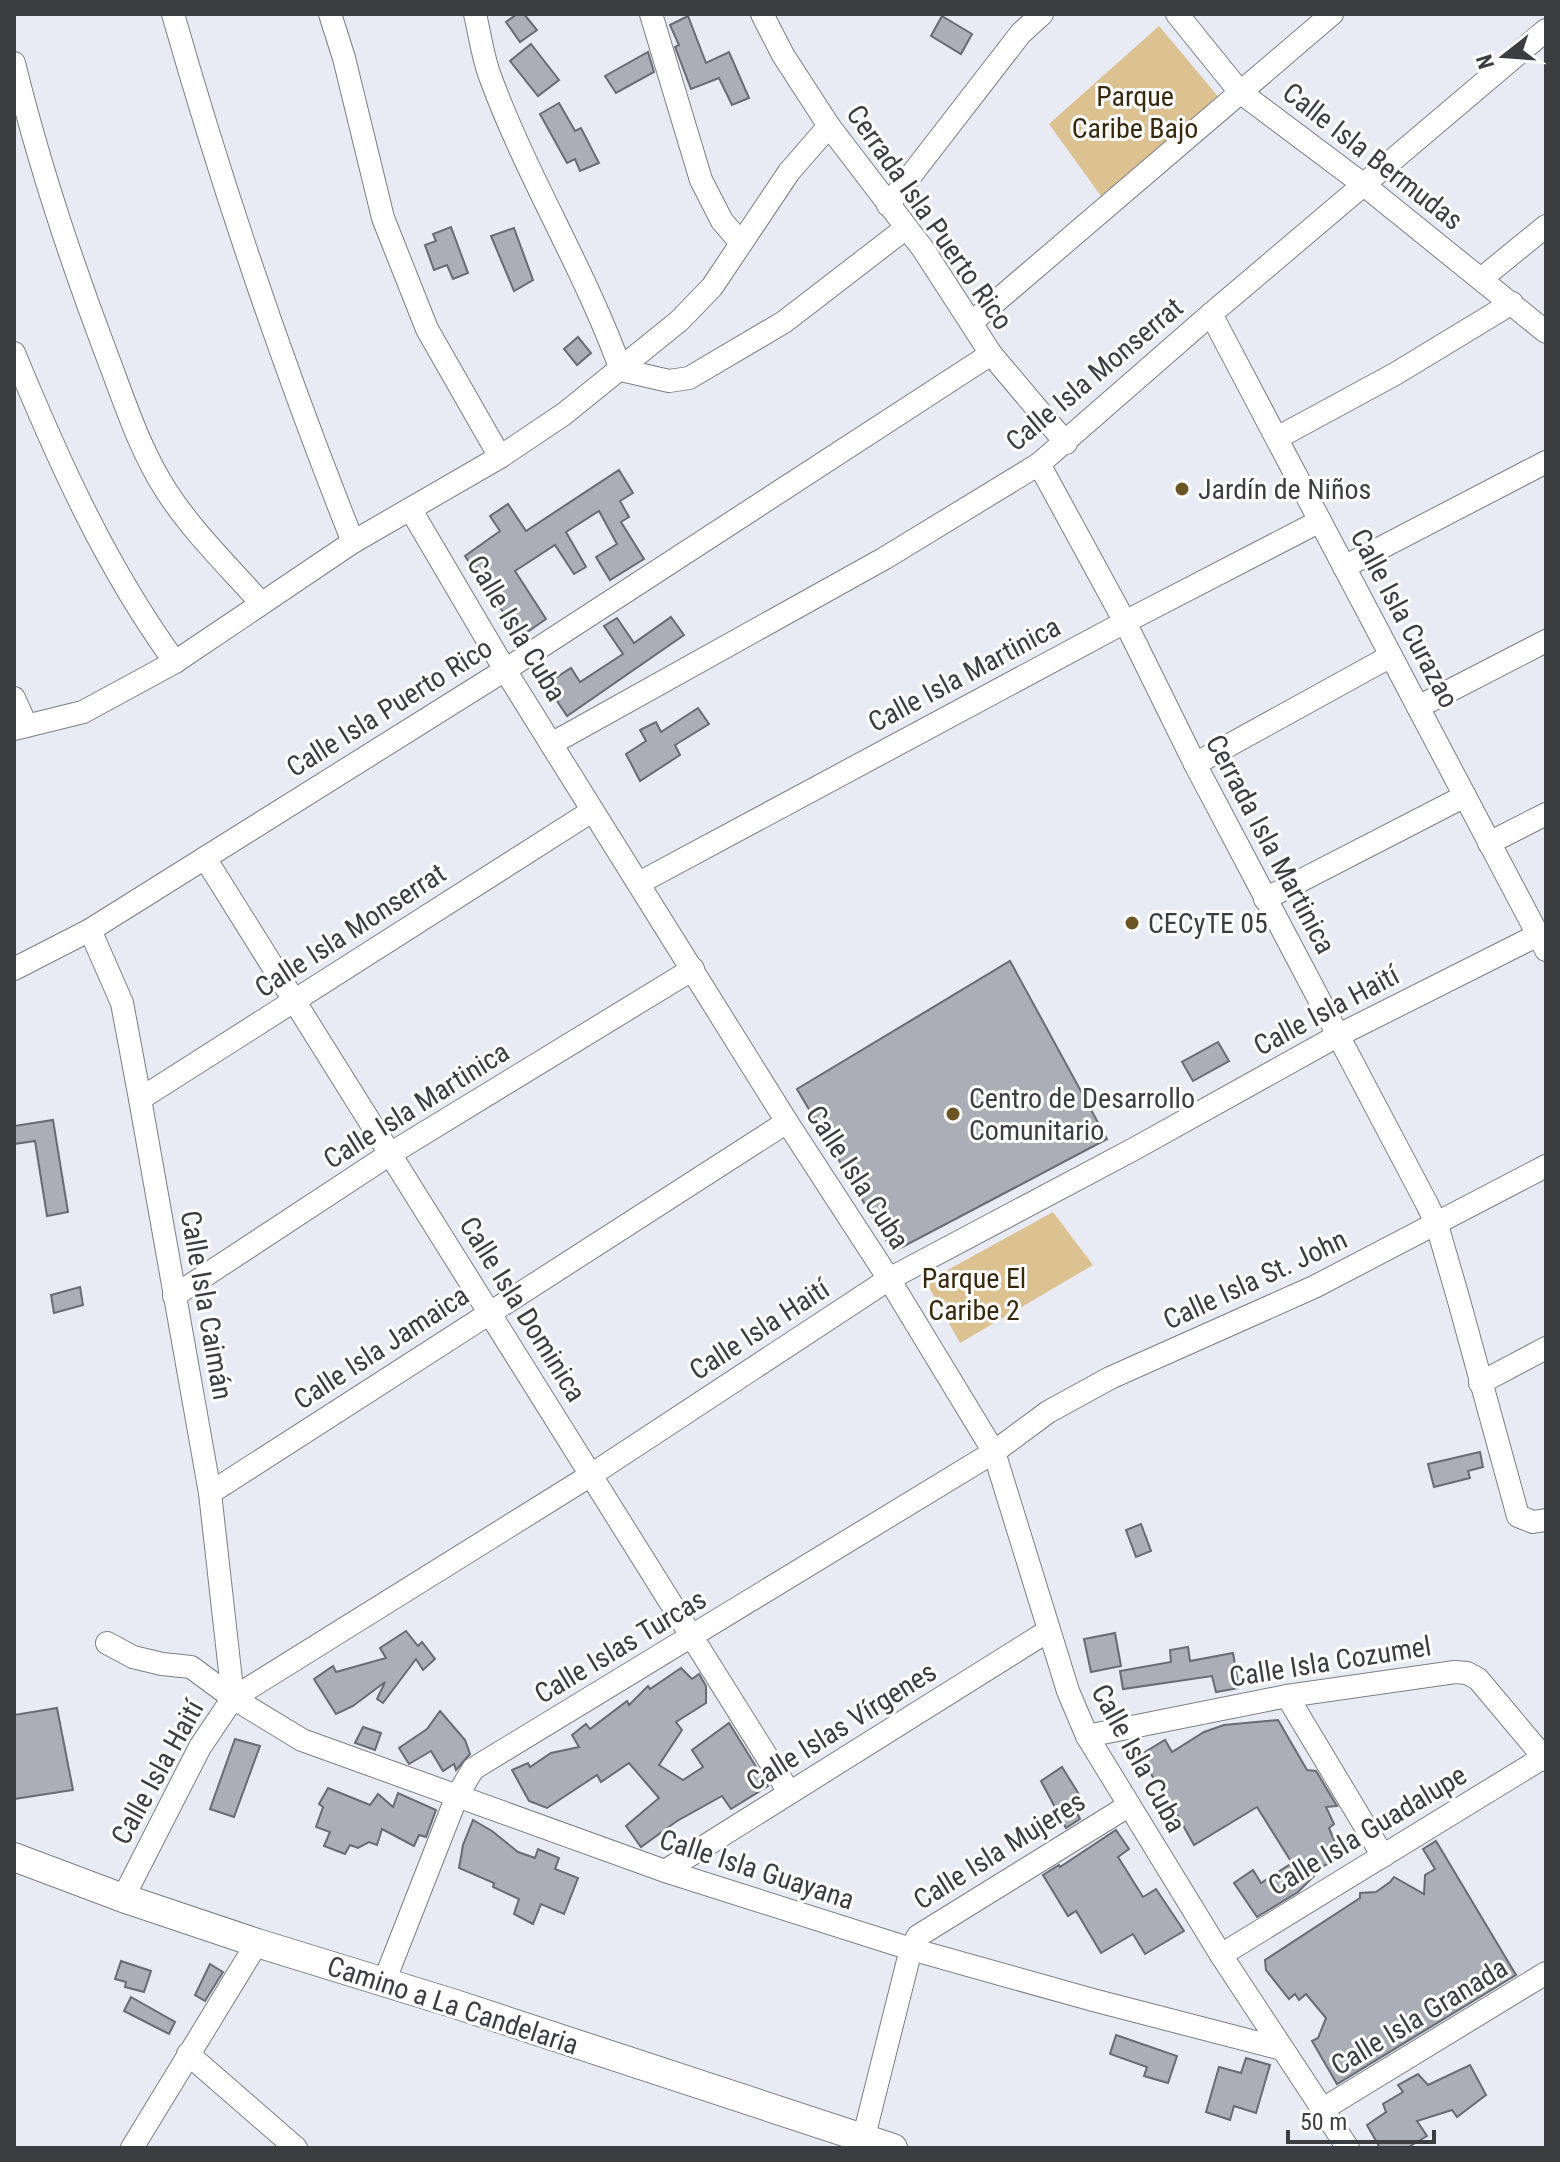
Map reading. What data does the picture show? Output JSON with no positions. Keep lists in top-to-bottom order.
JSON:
{
  "streets": {
    "street": [
      "Calle Isla Bermudas",
      "Cerrada Isla Puerto Rico",
      "Calle Isla Monserrat",
      "Calle Isla Curazao",
      "Calle Isla Cuba",
      "Calle Isla Martinica",
      "Calle Isla Puerto Rico",
      "Cerrada Isla Martinica",
      "Calle Isla Haití",
      "Calle Isla St. John",
      "Calle Isla Caimán",
      "Calle Isla Dominica",
      "Calle Isla Jamaica",
      "Calle Islas Turcas",
      "Calle Isla Cozumel",
      "Calle Islas Vírgenes",
      "Calle Isla Guadalupe",
      "Calle Isla Mujeres",
      "Calle Isla Guayana",
      "Camino a La Candelaria",
      "Calle Isla Granada"
    ]
  },
  "crossings": [
    ["Calle Isla Bermudas", "Calle Isla Monserrat"],
    ["Cerrada Isla Puerto Rico", "Calle Isla Monserrat"],
    ["Cerrada Isla Puerto Rico", "Calle Isla Puerto Rico"],
    ["Calle Isla Monserrat", "Calle Isla Curazao"],
    ["Calle Isla Monserrat", "Calle Isla Cuba"],
    ["Calle Isla Monserrat", "Cerrada Isla Martinica"],
    ["Calle Isla Monserrat", "Calle Isla Caimán"],
    ["Calle Isla Monserrat", "Calle Isla Dominica"],
    ["Calle Isla Curazao", "Calle Isla Martinica"],
    ["Calle Isla Curazao", "Calle Isla Haití"],
    ["Calle Isla Cuba", "Calle Isla Martinica"],
    ["Calle Isla Cuba", "Calle Isla Puerto Rico"],
    ["Calle Isla Cuba", "Calle Isla Haití"],
    ["Calle Isla Cuba", "Calle Isla St. John"],
    ["Calle Isla Cuba", "Calle Isla Jamaica"],
    ["Calle Isla Cuba", "Calle Islas Turcas"],
    ["Calle Isla Cuba", "Calle Isla Cozumel"],
    ["Calle Isla Cuba", "Calle Islas Vírgenes"],
    ["Calle Isla Cuba", "Calle Isla Guadalupe"],
    ["Calle Isla Cuba", "Calle Isla Mujeres"],
    ["Calle Isla Cuba", "Calle Isla Guayana"],
    ["Calle Isla Cuba", "Calle Isla Granada"],
    ["Calle Isla Martinica", "Cerrada Isla Martinica"],
    ["Calle Isla Martinica", "Calle Isla Caimán"],
    ["Calle Isla Martinica", "Calle Isla Dominica"],
    ["Calle Isla Puerto Rico", "Calle Isla Caimán"],
    ["Calle Isla Puerto Rico", "Calle Isla Dominica"],
    ["Cerrada Isla Martinica", "Calle Isla Haití"],
    ["Cerrada Isla Martinica", "Calle Isla St. John"],
    ["Calle Isla Haití", "Calle Isla Caimán"],
    ["Calle Isla Haití", "Calle Isla Dominica"],
    ["Calle Isla Haití", "Calle Isla Guayana"],
    ["Calle Isla Haití", "Camino a La Candelaria"],
    ["Calle Isla St. John", "Calle Islas Turcas"],
    ["Calle Isla Caimán", "Calle Isla Jamaica"],
    ["Calle Isla Caimán", "Calle Isla Guayana"],
    ["Calle Isla Dominica", "Calle Isla Jamaica"],
    ["Calle Isla Dominica", "Calle Islas Turcas"],
    ["Calle Isla Dominica", "Calle Islas Vírgenes"],
    ["Calle Islas Turcas", "Calle Isla Guayana"],
    ["Calle Islas Turcas", "Camino a La Candelaria"],
    ["Calle Isla Cozumel", "Calle Isla Guadalupe"],
    ["Calle Islas Vírgenes", "Calle Isla Guayana"],
    ["Calle Isla Mujeres", "Calle Isla Guayana"],
    ["Calle Isla Mujeres", "Camino a La Candelaria"]
  ],
  "parks": ["Parque Caribe Bajo", "Parque El Caribe 2"],
  "places": ["Jardín de Niños", "CECyTE 05", "Centro de Desarrollo Comunitario"],
  "scale_bar": "50 m",
  "north": "left"
}
